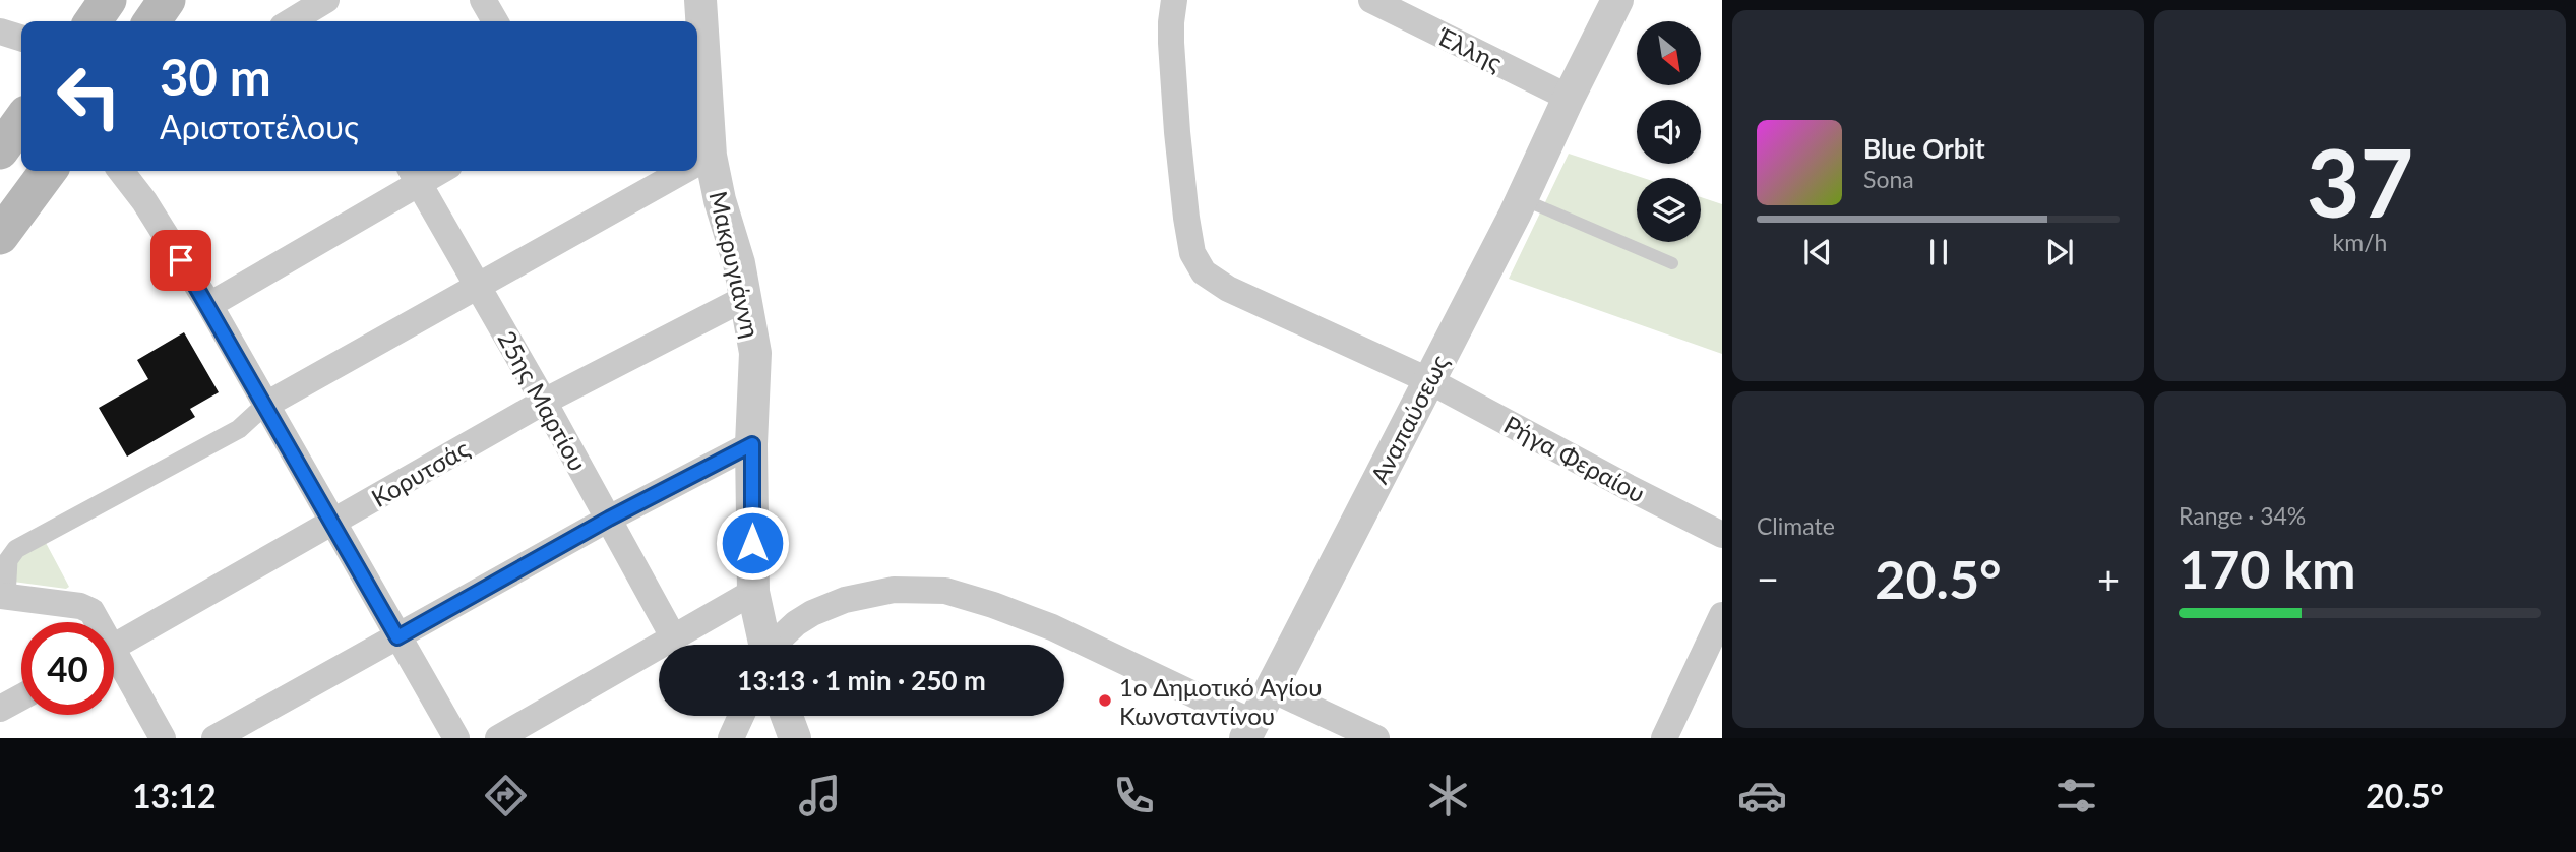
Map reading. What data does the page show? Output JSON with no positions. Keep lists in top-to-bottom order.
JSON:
{
  "streets": {
    "street": [
      "Έλλης",
      "Μακρυγιάννη",
      "25ης Μαρτίου",
      "Αναπαύσεως",
      "Ρήγα Φεραίου",
      "Κορυτσάς"
    ]
  },
  "crossings": [
    ["Έλλης", "Αναπαύσεως"],
    ["Μακρυγιάννη", "Κορυτσάς"],
    ["25ης Μαρτίου", "Κορυτσάς"],
    ["Αναπαύσεως", "Ρήγα Φεραίου"]
  ],
  "places": ["1ο Δημοτικό Αγίου Κωνσταντίνου"],
  "north": "bottom right",
  "page": {
    "tile": [
      ["37", "km/h"],
      "Climate",
      ["Range · 34%", "170 km"]
    ],
    "turn": ["30 m", "Αριστοτέλους"],
    "song": ["Blue Orbit", "Sona"],
    "heat": ["−", "20.5°", "+"],
    "limit": "40",
    "trip": "13:13 · 1 min · 250 m",
    "tabs": ["13:12", "20.5°"]
  }
}
